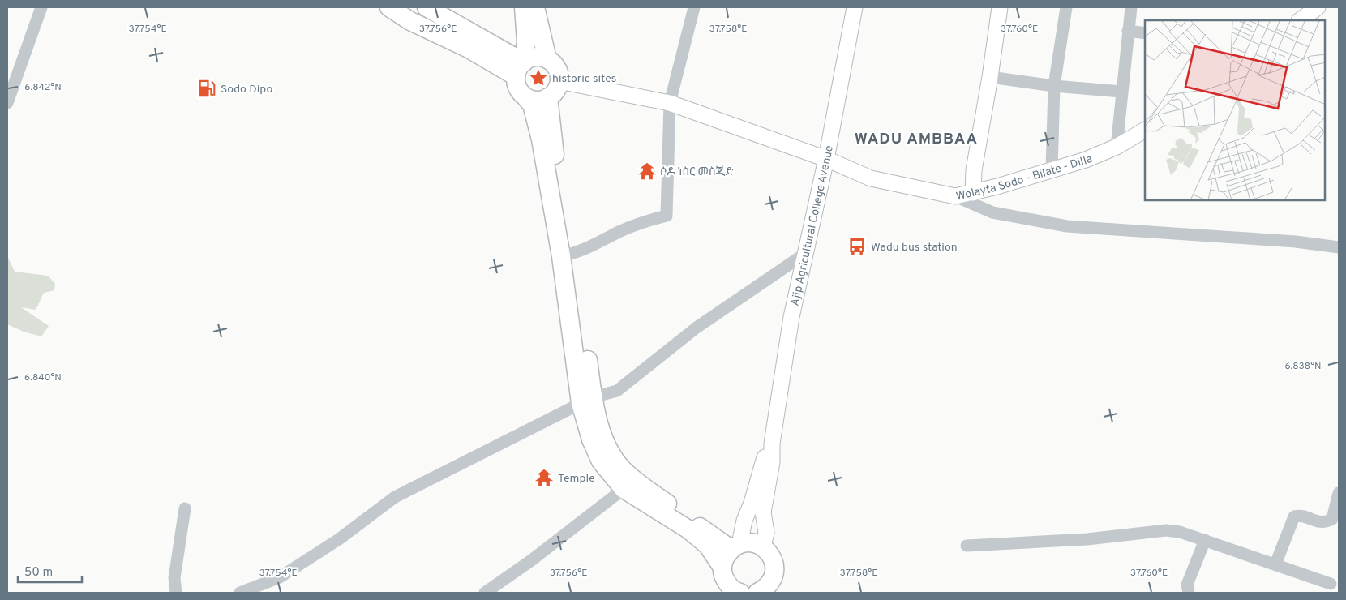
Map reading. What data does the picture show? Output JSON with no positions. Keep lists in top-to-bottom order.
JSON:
{
  "streets": {
    "main road": ["Wolayta Sodo - Bilate - Dilla", "Ajip Agricultural College Avenue"]
  },
  "crossings": [
    ["Wolayta Sodo - Bilate - Dilla", "Ajip Agricultural College Avenue"]
  ],
  "districts": ["WADU AMBBAA"],
  "places": {
    "place": ["historic sites"],
    "fuel station": ["Sodo Dipo"],
    "temple": ["ሶዶ ነስር መስጂድ", "Temple"],
    "bus stop": ["Wadu bus station"]
  },
  "scale_bar": "50 m",
  "coordinates": [
    "37.754°E",
    "37.756°E",
    "37.758°E",
    "37.760°E",
    "6.842°N",
    "6.838°N",
    "6.840°N"
  ]
}
